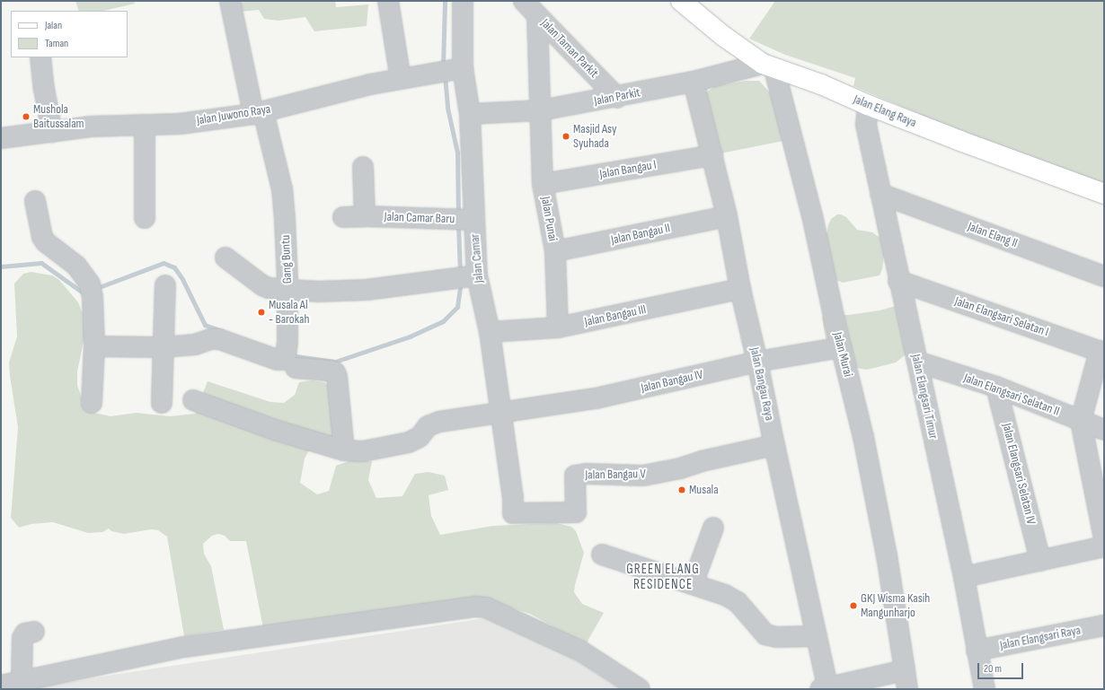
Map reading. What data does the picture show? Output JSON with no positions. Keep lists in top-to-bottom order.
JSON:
{
  "streets": {
    "main road": ["Jalan Elang Raya"],
    "street": [
      "Jalan Taman Parkit",
      "Jalan Parkit",
      "Jalan Juwono Raya",
      "Jalan Bangau I",
      "Jalan Camar Baru",
      "Jalan Punai",
      "Jalan Bangau II",
      "Jalan Elang II",
      "Jalan Camar",
      "Gang Buntu",
      "Jalan Bangau III",
      "Jalan Elangsari Selatan I",
      "Jalan Murai",
      "Jalan Bangau IV",
      "Jalan Bangau Raya",
      "Jalan Elangsari Selatan II",
      "Jalan Elangsari Timur",
      "Jalan Elangsari Selatan IV",
      "Jalan Bangau V",
      "Jalan Elangsari Raya"
    ]
  },
  "crossings": [
    ["Jalan Taman Parkit", "Jalan Parkit"],
    ["Jalan Taman Parkit", "Jalan Punai"],
    ["Jalan Parkit", "Jalan Elang Raya"],
    ["Jalan Parkit", "Jalan Punai"],
    ["Jalan Parkit", "Jalan Camar"],
    ["Jalan Parkit", "Jalan Murai"],
    ["Jalan Parkit", "Jalan Bangau Raya"],
    ["Jalan Elang Raya", "Jalan Murai"],
    ["Jalan Elang Raya", "Jalan Elangsari Timur"],
    ["Jalan Juwono Raya", "Jalan Camar"],
    ["Jalan Juwono Raya", "Gang Buntu"],
    ["Jalan Bangau I", "Jalan Punai"],
    ["Jalan Bangau I", "Jalan Bangau Raya"],
    ["Jalan Camar Baru", "Jalan Camar"],
    ["Jalan Punai", "Jalan Bangau II"],
    ["Jalan Punai", "Jalan Bangau III"],
    ["Jalan Bangau II", "Jalan Bangau Raya"],
    ["Jalan Elang II", "Jalan Elangsari Timur"],
    ["Jalan Camar", "Jalan Bangau III"],
    ["Jalan Camar", "Jalan Bangau IV"],
    ["Jalan Camar", "Jalan Bangau V"],
    ["Jalan Bangau III", "Jalan Bangau Raya"],
    ["Jalan Elangsari Selatan I", "Jalan Elangsari Timur"],
    ["Jalan Murai", "Jalan Bangau IV"],
    ["Jalan Bangau IV", "Jalan Bangau Raya"],
    ["Jalan Bangau Raya", "Jalan Bangau V"],
    ["Jalan Elangsari Selatan II", "Jalan Elangsari Timur"],
    ["Jalan Elangsari Selatan II", "Jalan Elangsari Selatan IV"],
    ["Jalan Elangsari Timur", "Jalan Elangsari Raya"]
  ],
  "districts": ["GREEN ELANG RESIDENCE"],
  "places": [
    "Mushola Baitussalam",
    "Masjid Asy Syuhada",
    "Musala Al - Barokah",
    "Musala",
    "GKJ Wisma Kasih Mangunharjo"
  ],
  "legend": ["Jalan", "Taman"],
  "scale_bar": "20 m"
}
